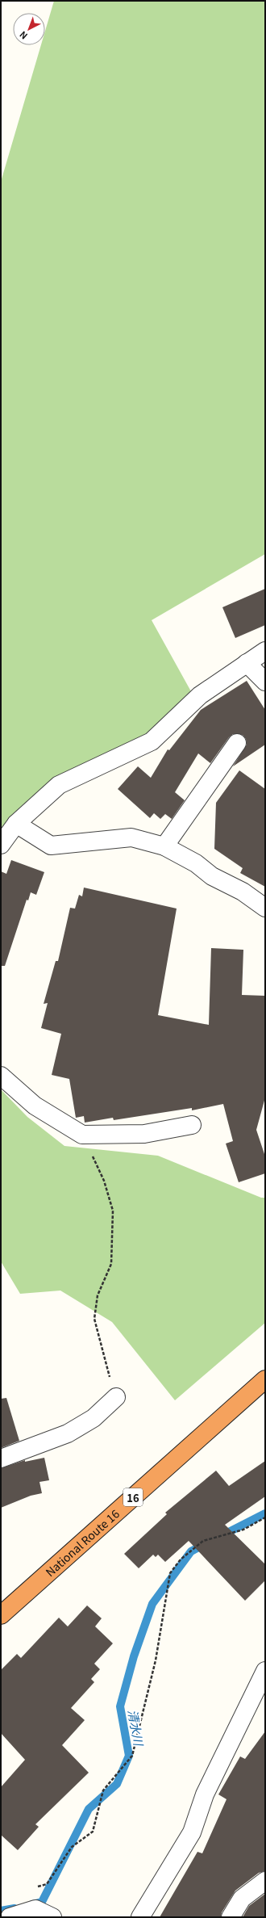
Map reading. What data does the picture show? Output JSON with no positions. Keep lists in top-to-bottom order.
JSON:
{
  "streets": {
    "highway": ["16", "National Route 16"]
  },
  "water": ["清水川"],
  "north": "bottom left"
}
